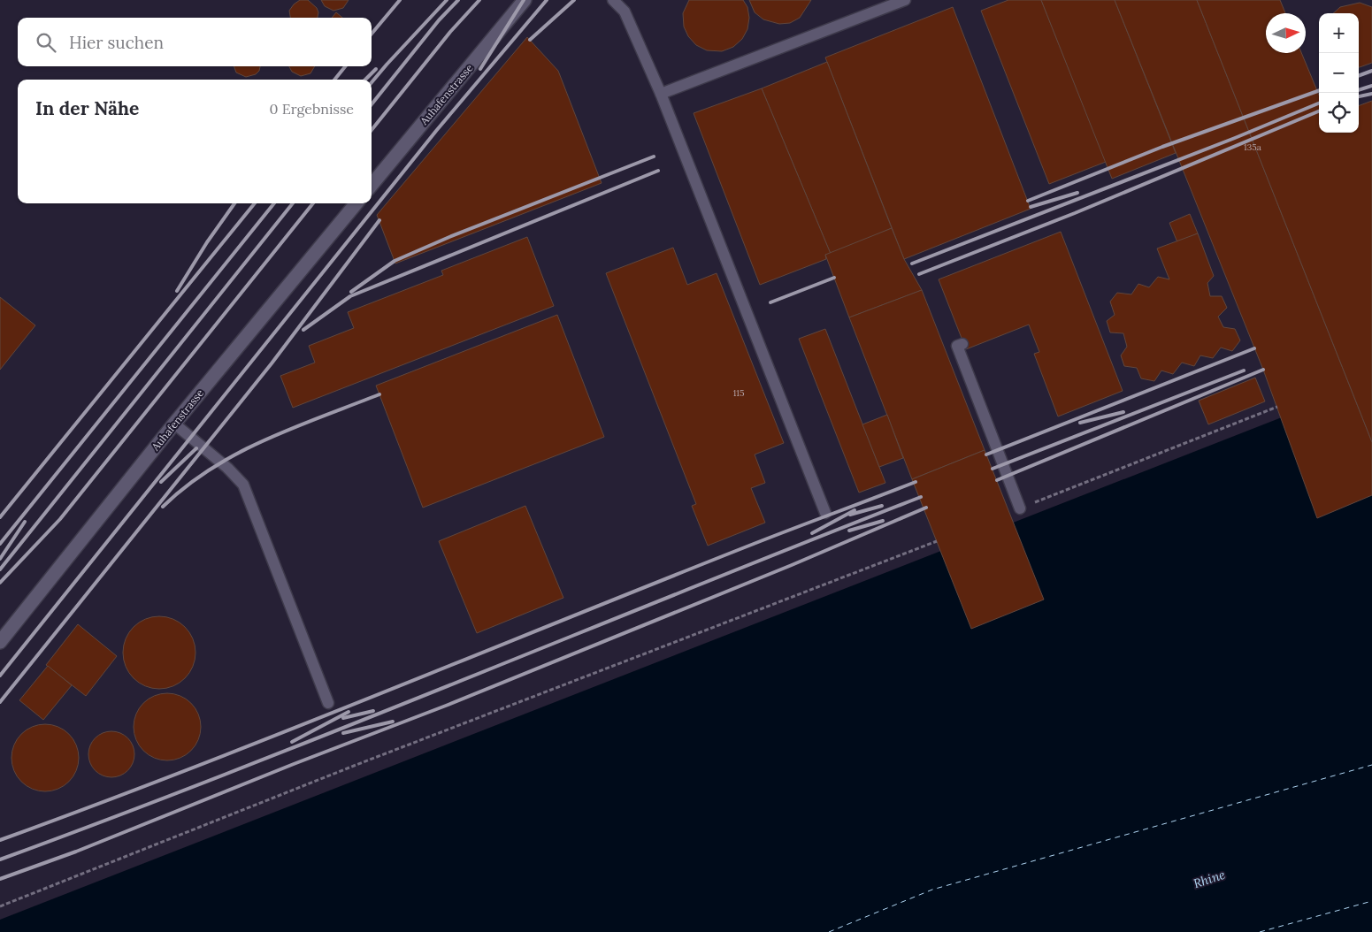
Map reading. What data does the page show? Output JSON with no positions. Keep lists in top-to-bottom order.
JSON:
{
  "streets": {
    "street": ["Auhafenstrasse"]
  },
  "water": ["Rhine"],
  "house_numbers": ["135a", "115"],
  "north": "right",
  "page": {
    "map_buttons": ["+", "−"],
    "search": "Hier suchen",
    "heading": ["In der Nähe", "0 Ergebnisse"]
  }
}
